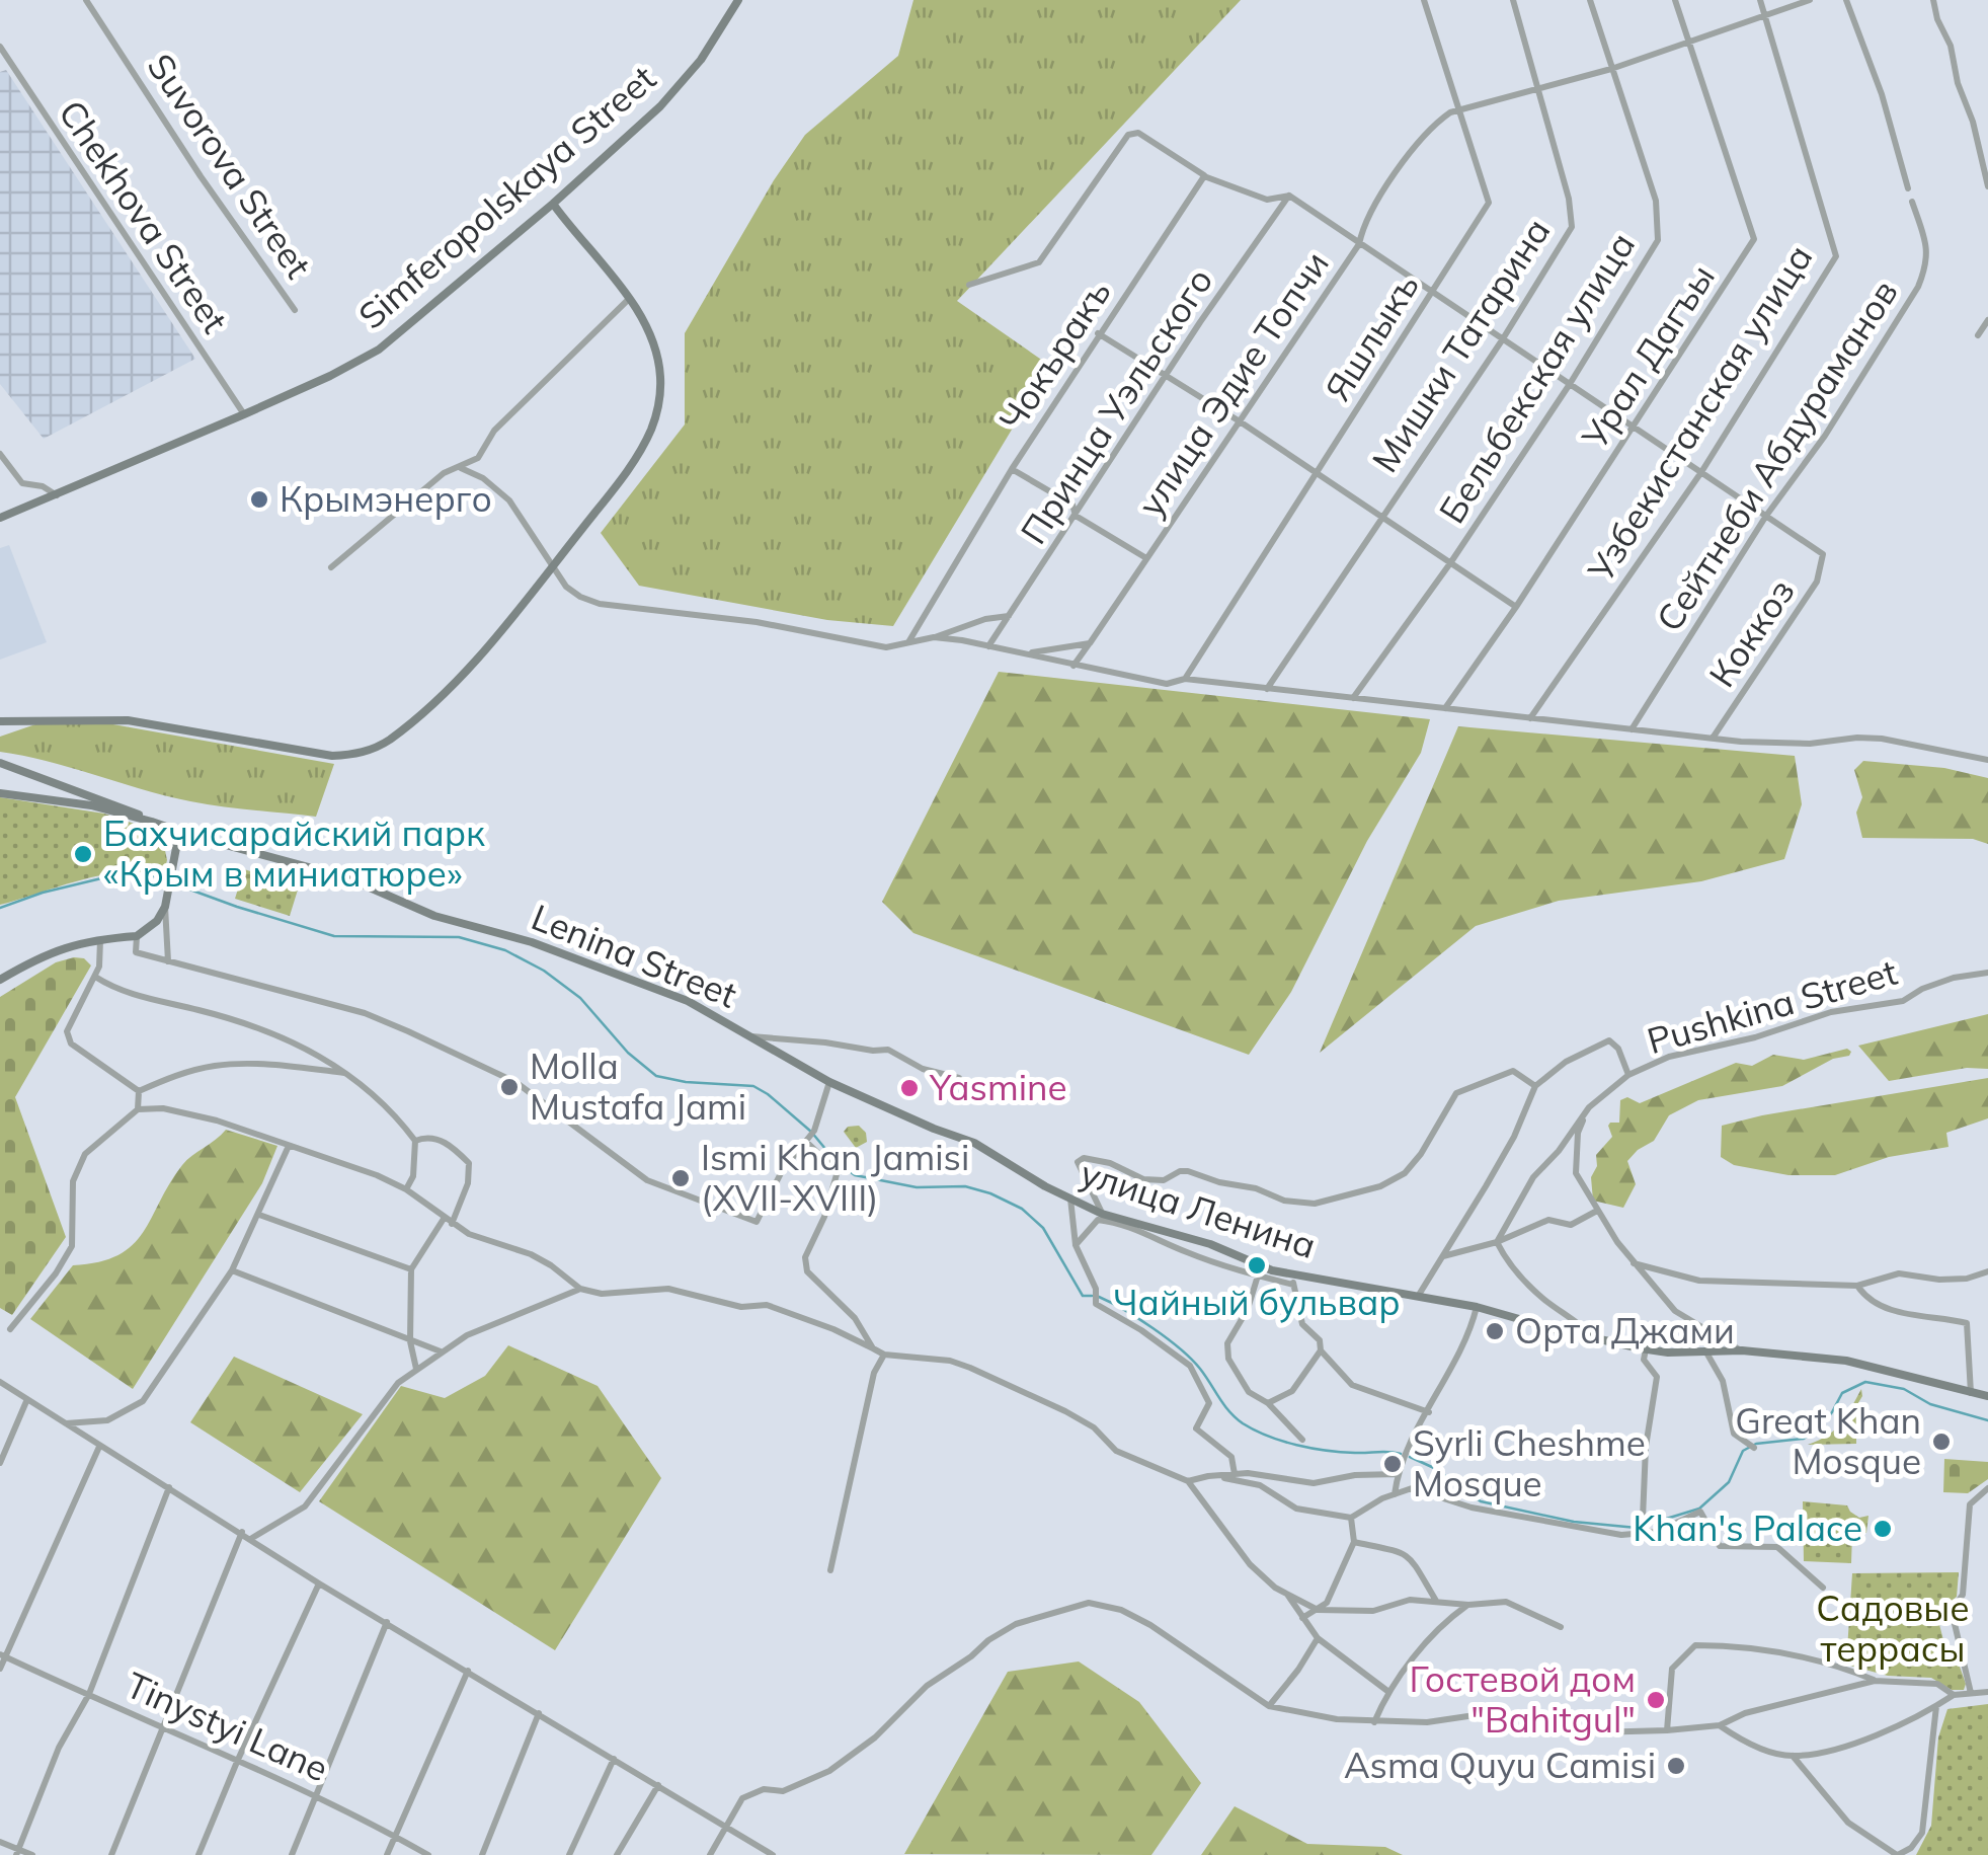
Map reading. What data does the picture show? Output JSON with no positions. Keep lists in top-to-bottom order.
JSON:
{
  "streets": {
    "main road": ["Simferopolskaya Street", "Lenina Street", "улица Ленина"],
    "street": [
      "Suvorova Street",
      "Chekhova Street",
      "Яшлыкъ",
      "Мишки Татарина",
      "Чокъракъ",
      "Урал Дагъы",
      "Бельбекская улица",
      "улица Эдие Топчи",
      "Принца Уэльского",
      "Узбекистанская улица",
      "Сейтнеби Абдураманов",
      "Коккоз",
      "Pushkina Street",
      "Tinystyi Lane"
    ]
  },
  "crossings": [
    ["Simferopolskaya Street", "Chekhova Street"],
    ["Яшлыкъ", "улица Эдие Топчи"],
    ["Мишки Татарина", "улица Эдие Топчи"],
    ["Урал Дагъы", "улица Эдие Топчи"],
    ["Бельбекская улица", "улица Эдие Топчи"],
    ["улица Эдие Топчи", "Узбекистанская улица"],
    ["Сейтнеби Абдураманов", "Коккоз"],
    ["Lenina Street", "улица Ленина"]
  ],
  "parks": ["Садовые террасы"],
  "places": [
    "Крымэнерго",
    "Бахчисарайский парк «Крым в миниатюре»",
    "Molla Mustafa Jami",
    "Yasmine",
    "Ismi Khan Jamisi (XVII-XVIII)",
    "Чайный бульвар",
    "Орта Джами",
    "Great Khan Mosque",
    "Syrli Cheshme Mosque",
    "Khan's Palace",
    "Гостевой дом \"Bahitgul\"",
    "Asma Quyu Camisi"
  ]
}
